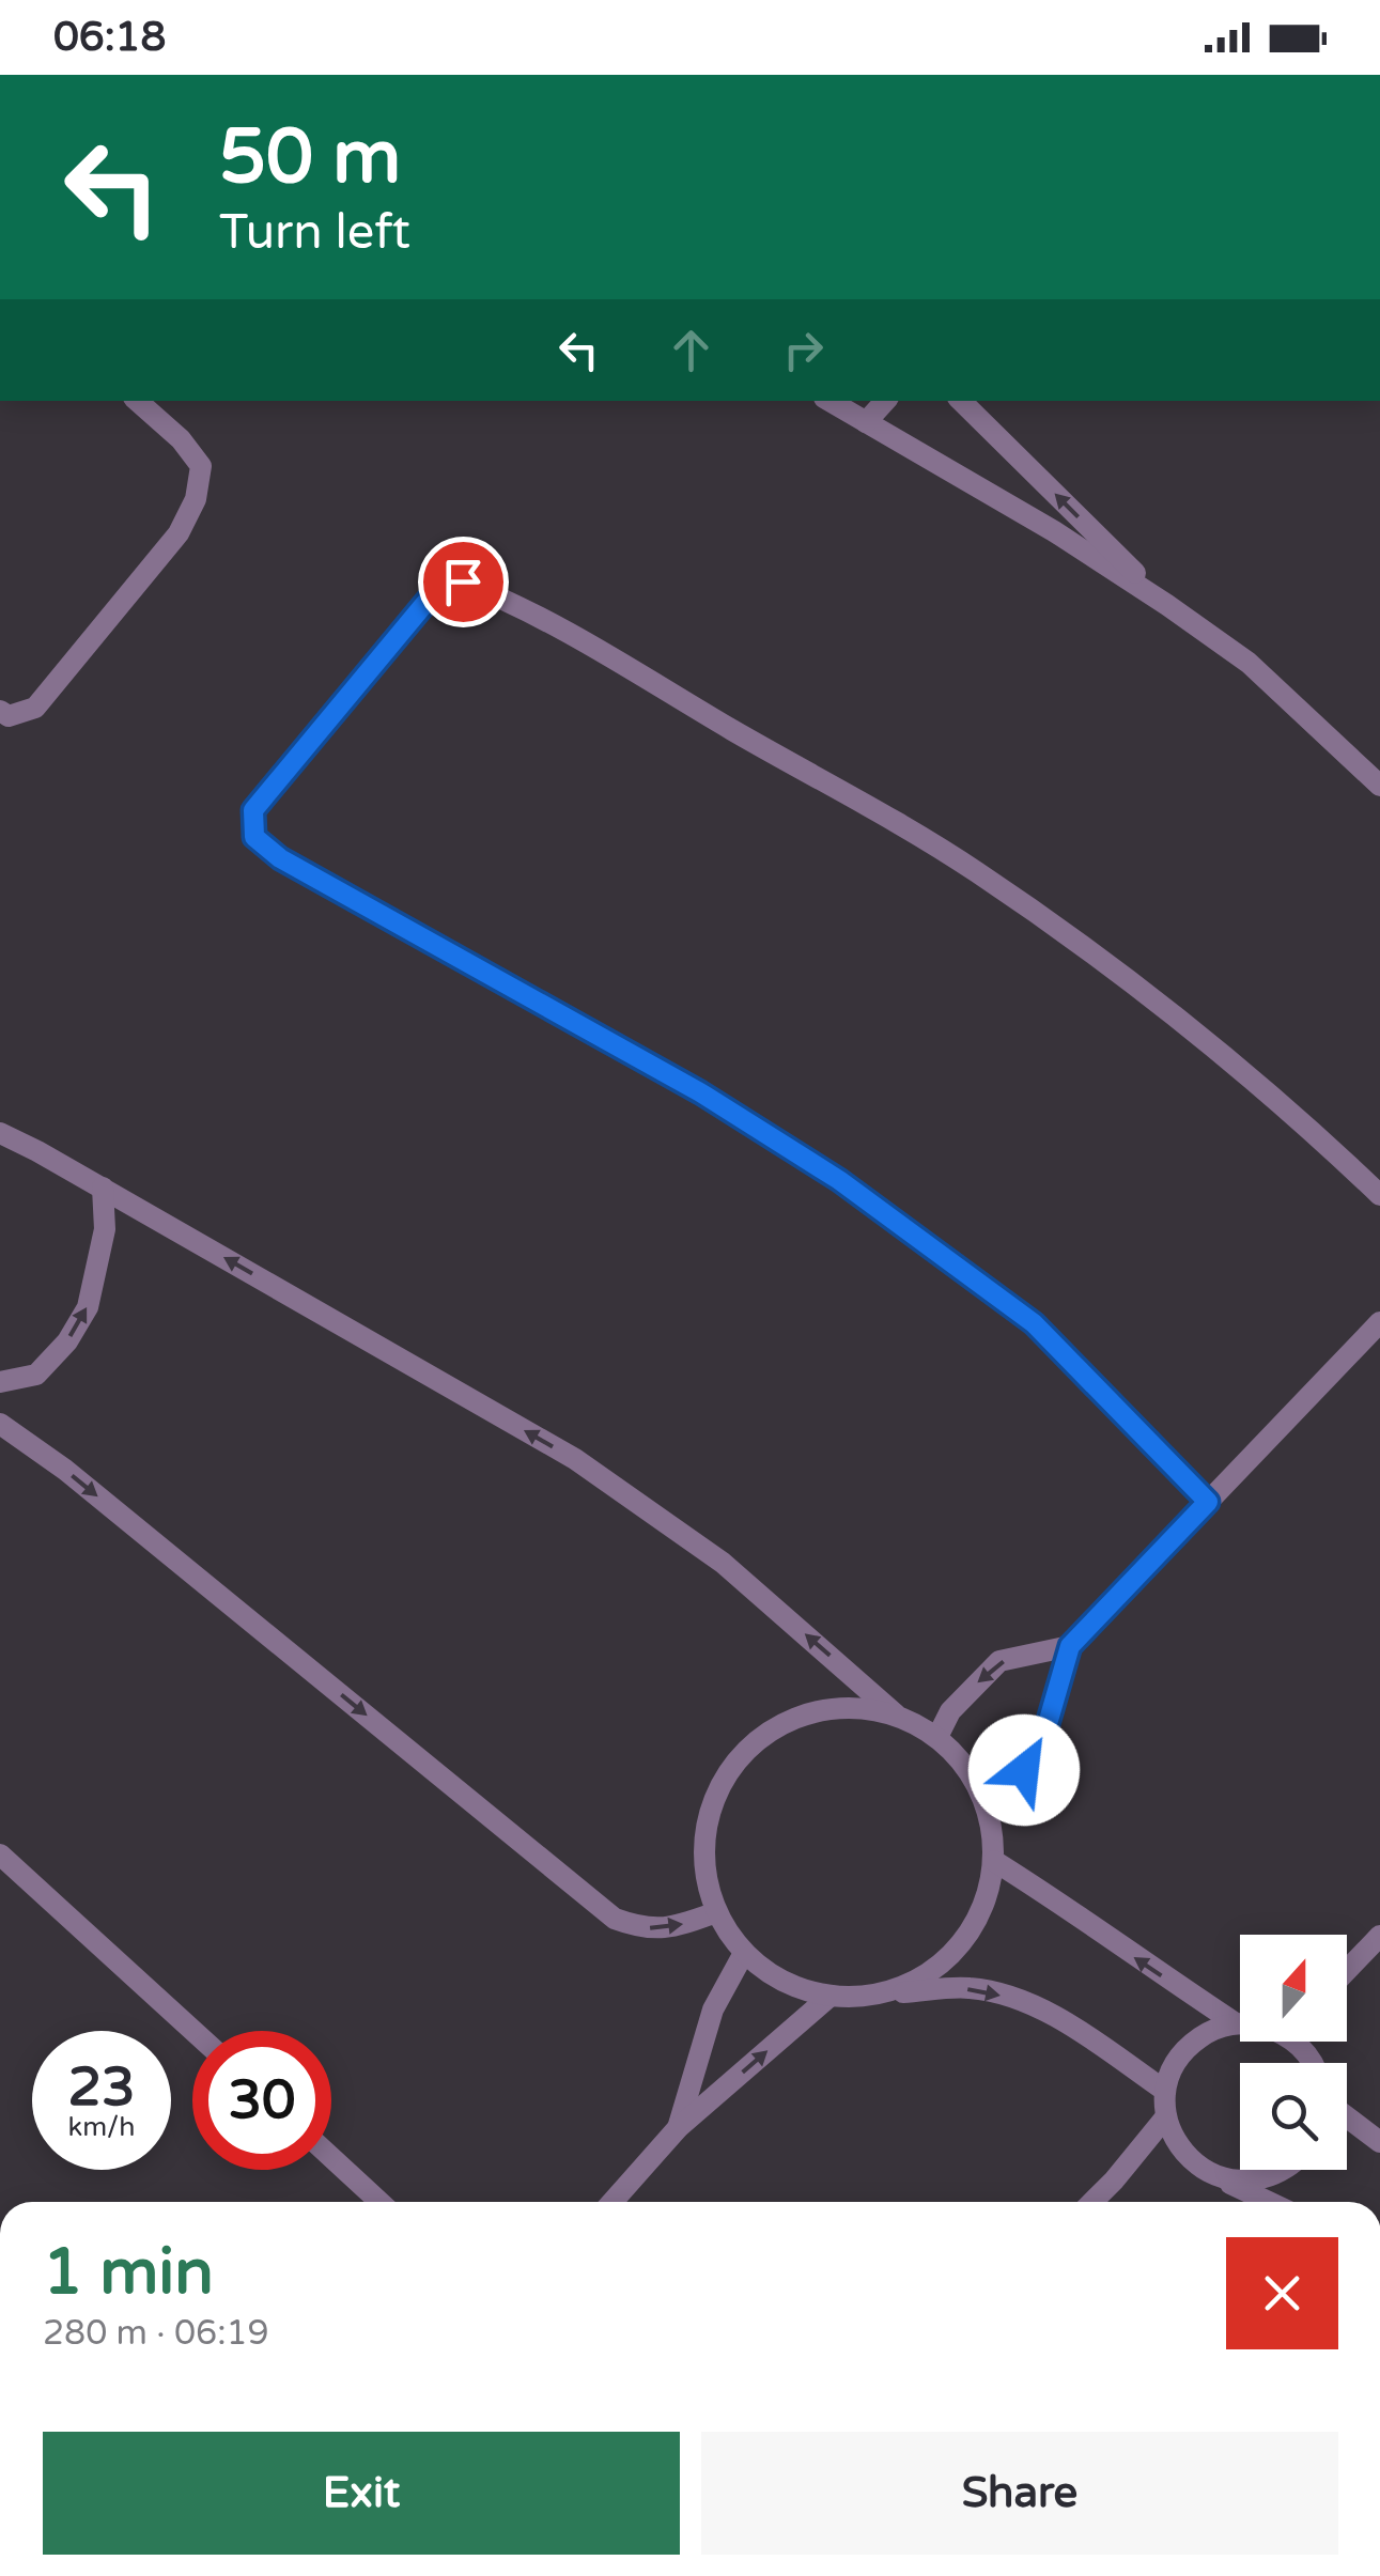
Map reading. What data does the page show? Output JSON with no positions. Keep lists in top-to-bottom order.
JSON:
{
  "north": "top",
  "page": {
    "status": "06:18",
    "turn": ["50 m", "Turn left"],
    "speed": "23 km/h",
    "limit": "30",
    "heading": ["1 min", "280 m · 06:19"],
    "buttons": ["Exit", "Share"]
  }
}
